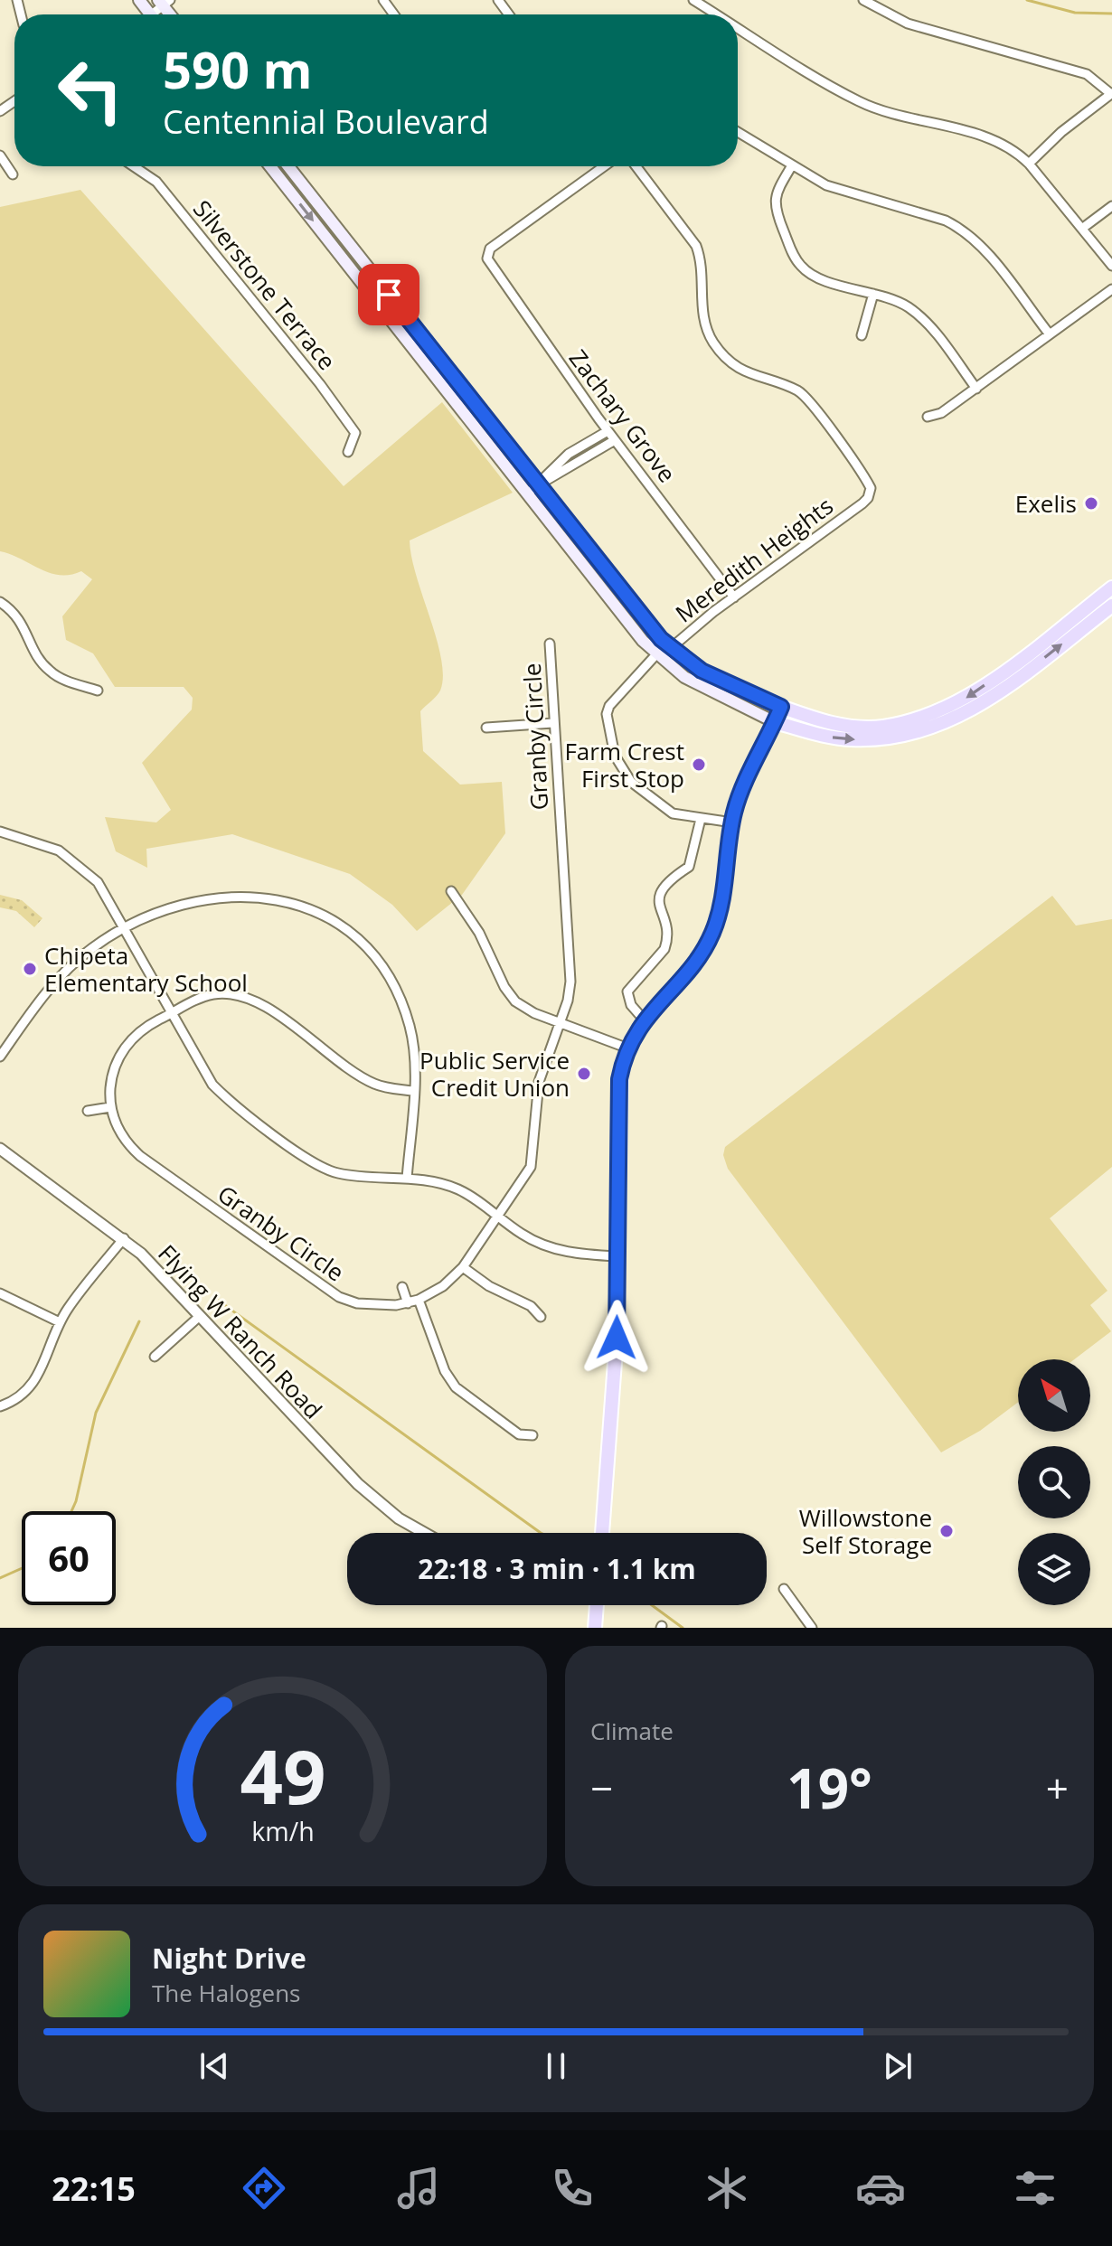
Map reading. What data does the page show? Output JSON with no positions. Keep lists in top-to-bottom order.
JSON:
{
  "streets": {
    "street": [
      "Silverstone Terrace",
      "Zachary Grove",
      "Meredith Heights",
      "Granby Circle",
      "Flying W Ranch Road"
    ]
  },
  "crossings": [
    ["Zachary Grove", "Meredith Heights"]
  ],
  "places": [
    "Exelis",
    "Farm Crest First Stop",
    "Chipeta Elementary School",
    "Public Service Credit Union",
    "Willowstone Self Storage"
  ],
  "north": "top left",
  "page": {
    "turn": ["590 m", "Centennial Boulevard"],
    "limit": "60",
    "trip": "22:18 · 3 min · 1.1 km",
    "tile": "Climate",
    "heat": ["−", "19°", "+"],
    "song": ["Night Drive", "The Halogens"],
    "tabs": "22:15",
    "gauge": ["49", "km/h"]
  }
}
